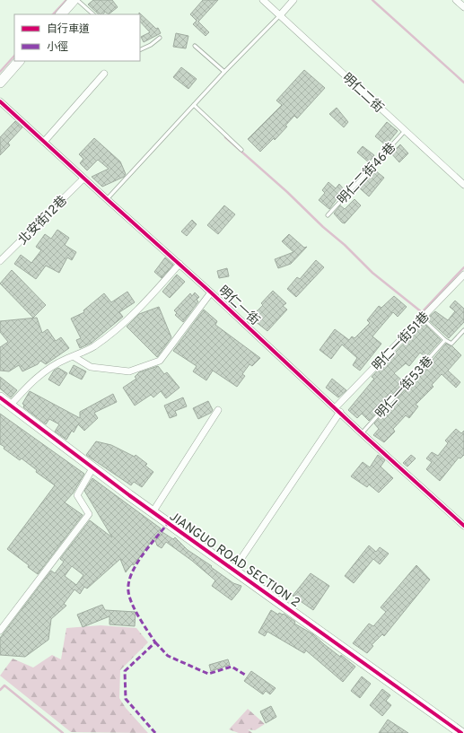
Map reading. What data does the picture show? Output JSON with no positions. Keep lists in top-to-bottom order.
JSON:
{
  "streets": {
    "street": [
      "明仁二街",
      "北安街12巷",
      "明仁一街",
      "明仁一街51巷",
      "JIANGUO ROAD SECTION 2"
    ],
    "lane": ["明仁二街46巷", "明仁一街53巷"]
  },
  "crossings": [
    ["明仁二街", "明仁二街46巷"],
    ["北安街12巷", "明仁一街"],
    ["明仁一街", "明仁一街51巷"],
    ["明仁一街", "明仁一街53巷"],
    ["明仁一街51巷", "JIANGUO ROAD SECTION 2"]
  ],
  "legend": ["自行車道", "小徑"]
}
